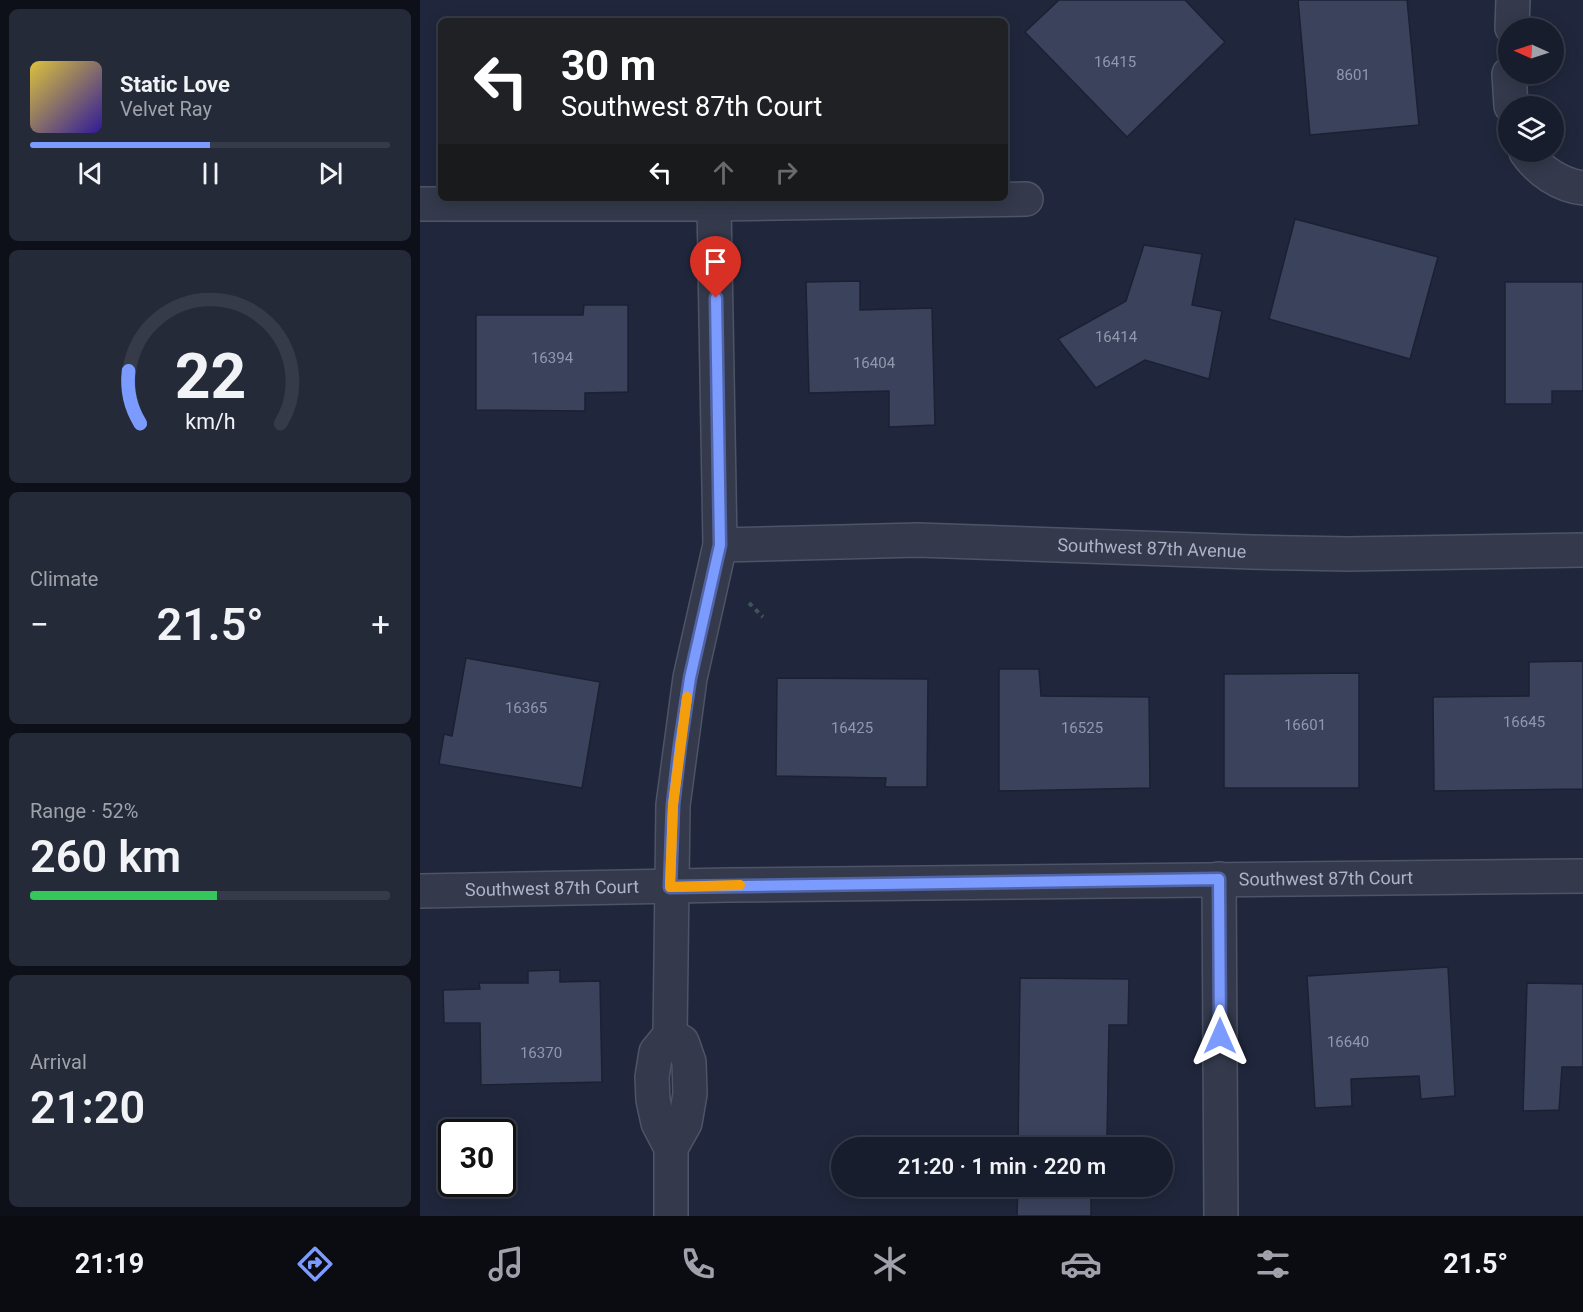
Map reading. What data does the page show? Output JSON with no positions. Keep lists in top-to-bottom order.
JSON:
{
  "streets": {
    "street": ["Southwest 87th Avenue", "Southwest 87th Court"]
  },
  "house_numbers": [
    "16415",
    "8601",
    "16414",
    "16394",
    "16404",
    "16365",
    "16645",
    "16601",
    "16425",
    "16525",
    "16640",
    "16370"
  ],
  "north": "left",
  "page": {
    "turn": ["30 m", "Southwest 87th Court"],
    "song": ["Static Love", "Velvet Ray"],
    "tile": [
      "Climate",
      ["Range · 52%", "260 km"],
      ["Arrival", "21:20"]
    ],
    "heat": ["−", "21.5°", "+"],
    "limit": "30",
    "trip": "21:20 · 1 min · 220 m",
    "tabs": ["21:19", "21.5°"],
    "gauge": ["22", "km/h"]
  }
}
